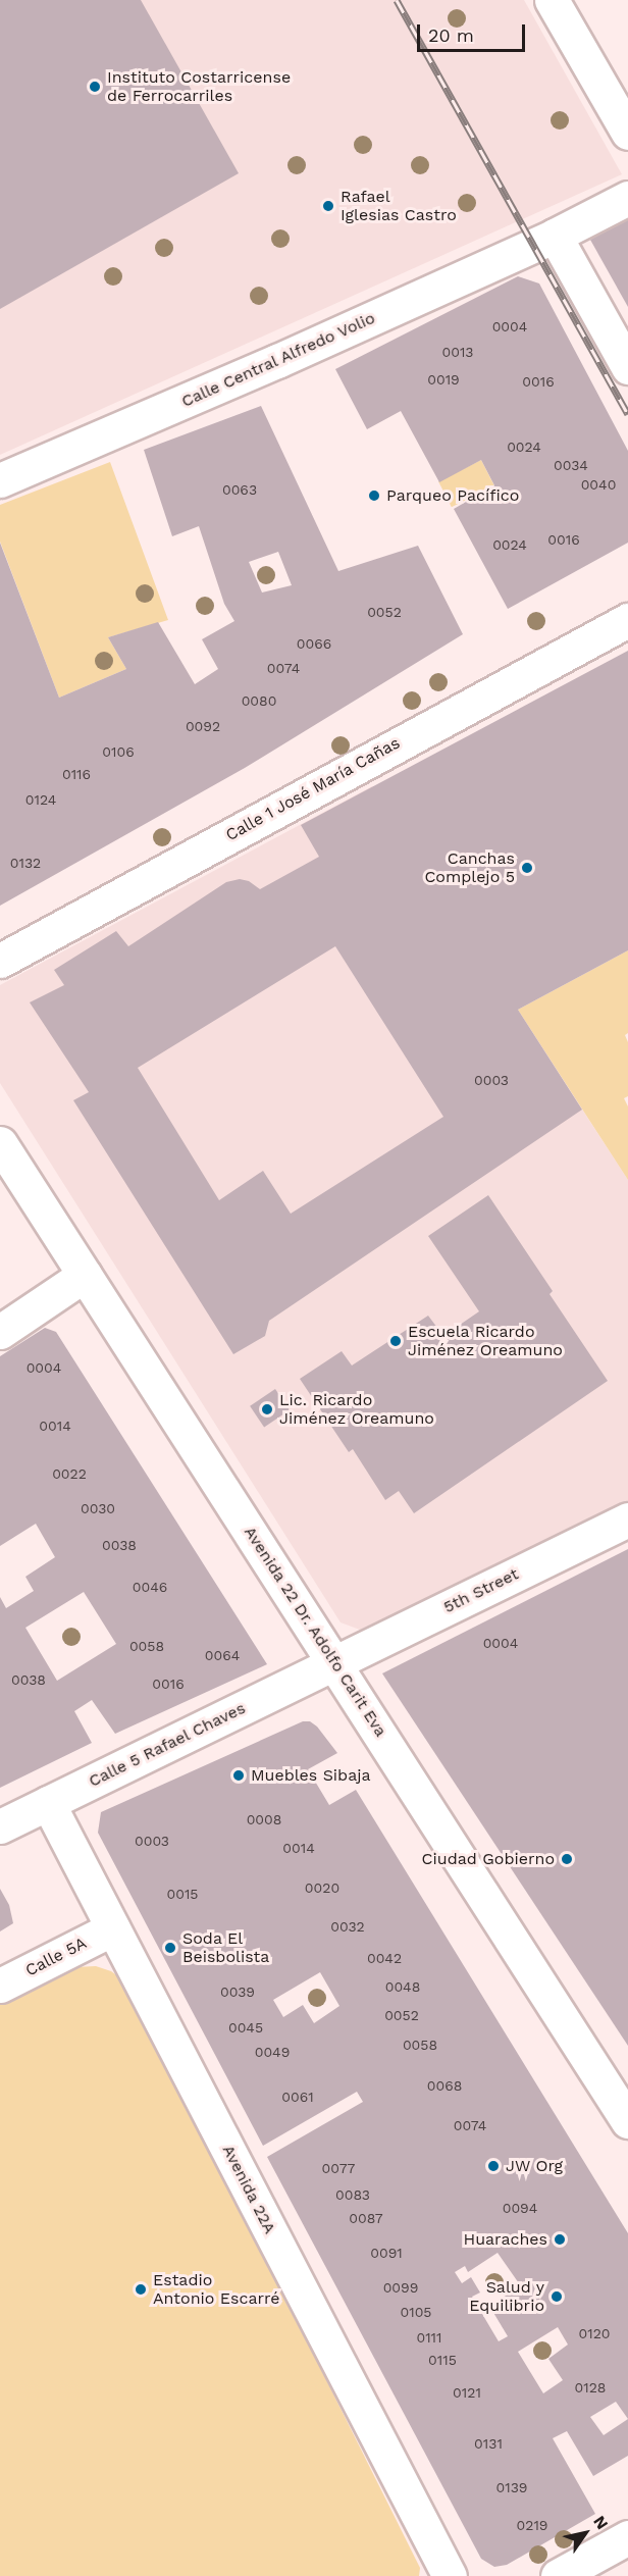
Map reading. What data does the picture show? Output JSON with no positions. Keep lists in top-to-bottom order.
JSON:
{
  "streets": {
    "street": [
      "Calle Central Alfredo Volio",
      "Calle 1 José María Cañas",
      "5th Street",
      "Avenida 22 Dr. Adolfo Carit Eva",
      "Calle 5 Rafael Chaves",
      "Calle 5A",
      "Avenida 22A"
    ]
  },
  "crossings": [
    ["5th Street", "Avenida 22 Dr. Adolfo Carit Eva"],
    ["5th Street", "Calle 5 Rafael Chaves"],
    ["Avenida 22 Dr. Adolfo Carit Eva", "Calle 5 Rafael Chaves"],
    ["Calle 5 Rafael Chaves", "Avenida 22A"],
    ["Calle 5A", "Avenida 22A"]
  ],
  "places": [
    "Instituto Costarricense de Ferrocarriles",
    "Rafael Iglesias Castro",
    "Parqueo Pacífico",
    "Canchas Complejo 5",
    "Escuela Ricardo Jiménez Oreamuno",
    "Lic. Ricardo Jiménez Oreamuno",
    "Muebles Sibaja",
    "Ciudad Gobierno",
    "Soda El Beisbolista",
    "JW Org",
    "Huaraches",
    "Estadio Antonio Escarré",
    "Salud y Equilibrio"
  ],
  "house_numbers": [
    "0004",
    "0013",
    "0019",
    "0016",
    "0024",
    "0034",
    "0040",
    "0063",
    "0016",
    "0024",
    "0052",
    "0066",
    "0074",
    "0080",
    "0092",
    "0106",
    "0116",
    "0124",
    "0132",
    "0003",
    "0004",
    "0014",
    "0022",
    "0030",
    "0038",
    "0046",
    "0004",
    "0058",
    "0064",
    "0038",
    "0016",
    "0008",
    "0003",
    "0014",
    "0020",
    "0015",
    "0032",
    "0042",
    "0048",
    "0039",
    "0052",
    "0045",
    "0058",
    "0049",
    "0068",
    "0061",
    "0074",
    "0077",
    "0083",
    "0094",
    "0087",
    "0091",
    "0099",
    "0105",
    "0120",
    "0111",
    "0115",
    "0128",
    "0121",
    "0131",
    "0139",
    "0219"
  ],
  "scale_bar": "20 m",
  "north": "top right"
}
